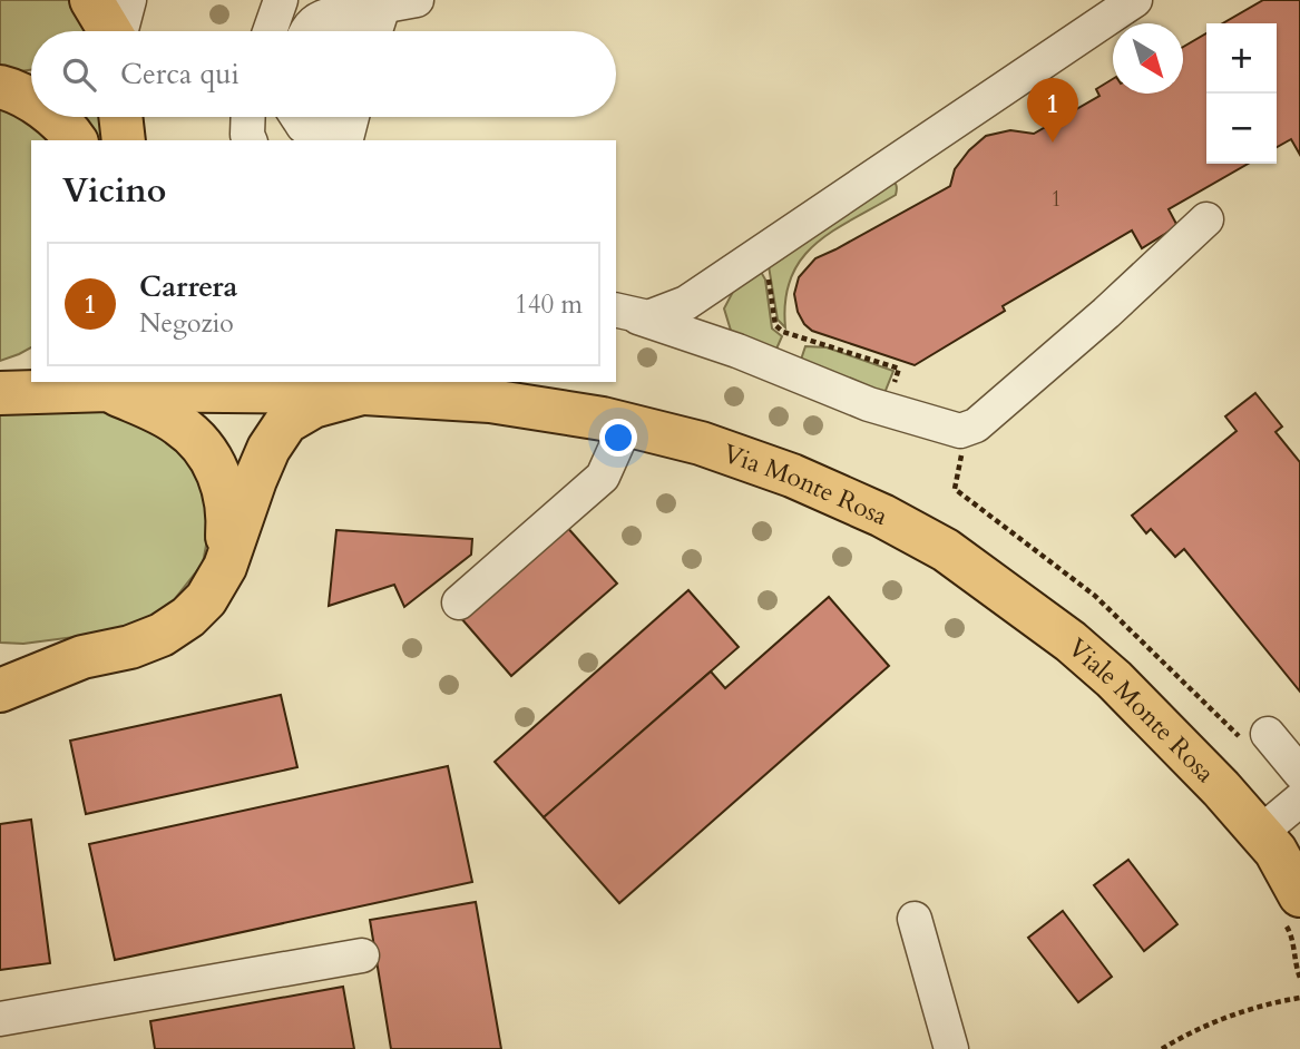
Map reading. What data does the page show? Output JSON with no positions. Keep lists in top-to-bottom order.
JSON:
{
  "streets": {
    "main road": ["Via Monte Rosa", "Viale Monte Rosa"]
  },
  "crossings": [
    ["Via Monte Rosa", "Viale Monte Rosa"]
  ],
  "house_numbers": ["1"],
  "north": "bottom right",
  "page": {
    "map_buttons": ["+", "−"],
    "search": "Cerca qui",
    "pins": "1",
    "heading": "Vicino",
    "list": [
      {
        "mark": "1",
        "name": "Carrera",
        "note": "Negozio",
        "value": "140 m"
      }
    ]
  }
}
